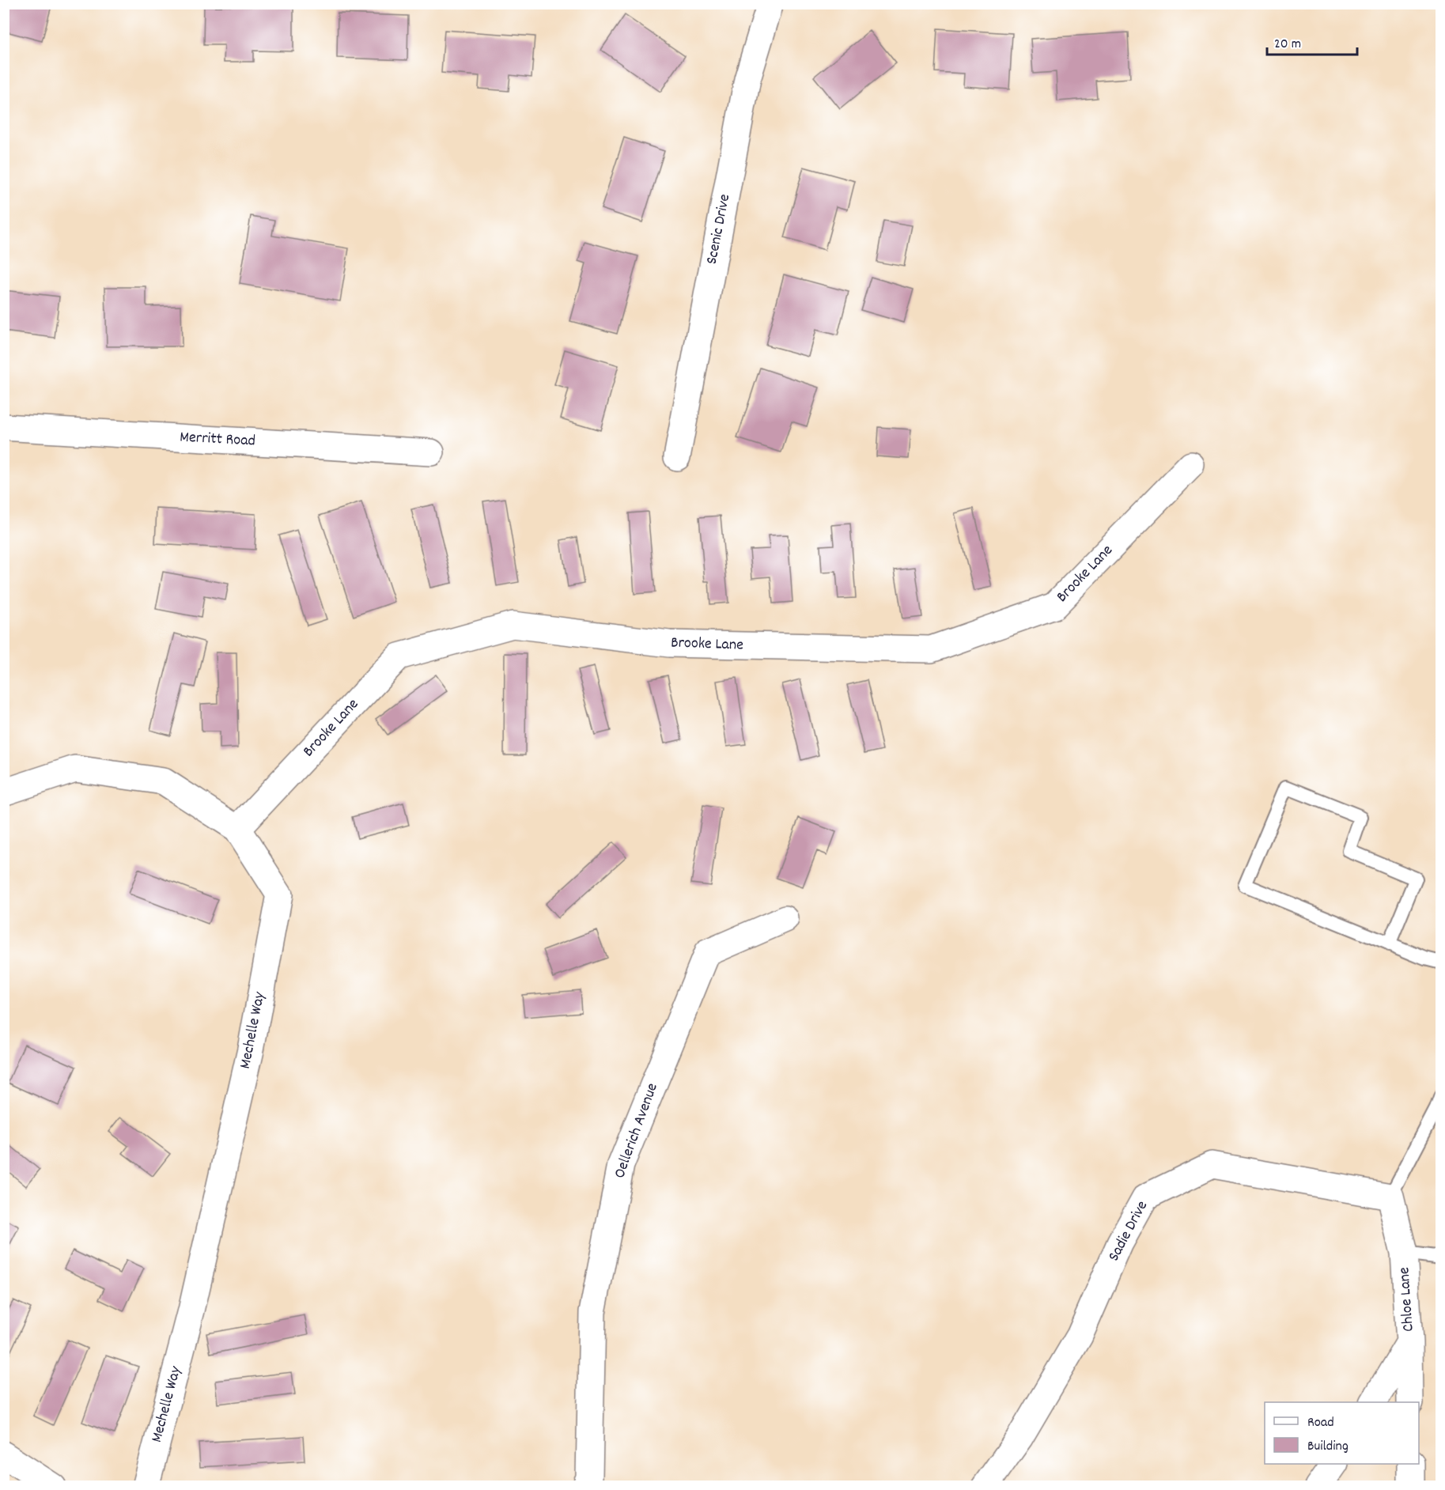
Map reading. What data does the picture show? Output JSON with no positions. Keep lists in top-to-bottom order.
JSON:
{
  "streets": {
    "street": [
      "Scenic Drive",
      "Merritt Road",
      "Brooke Lane",
      "Mechelle Way",
      "Oellerich Avenue",
      "Sadie Drive",
      "Chloe Lane"
    ]
  },
  "crossings": [
    ["Brooke Lane", "Mechelle Way"],
    ["Sadie Drive", "Chloe Lane"]
  ],
  "legend": ["Road", "Building"],
  "scale_bar": "20 m"
}
